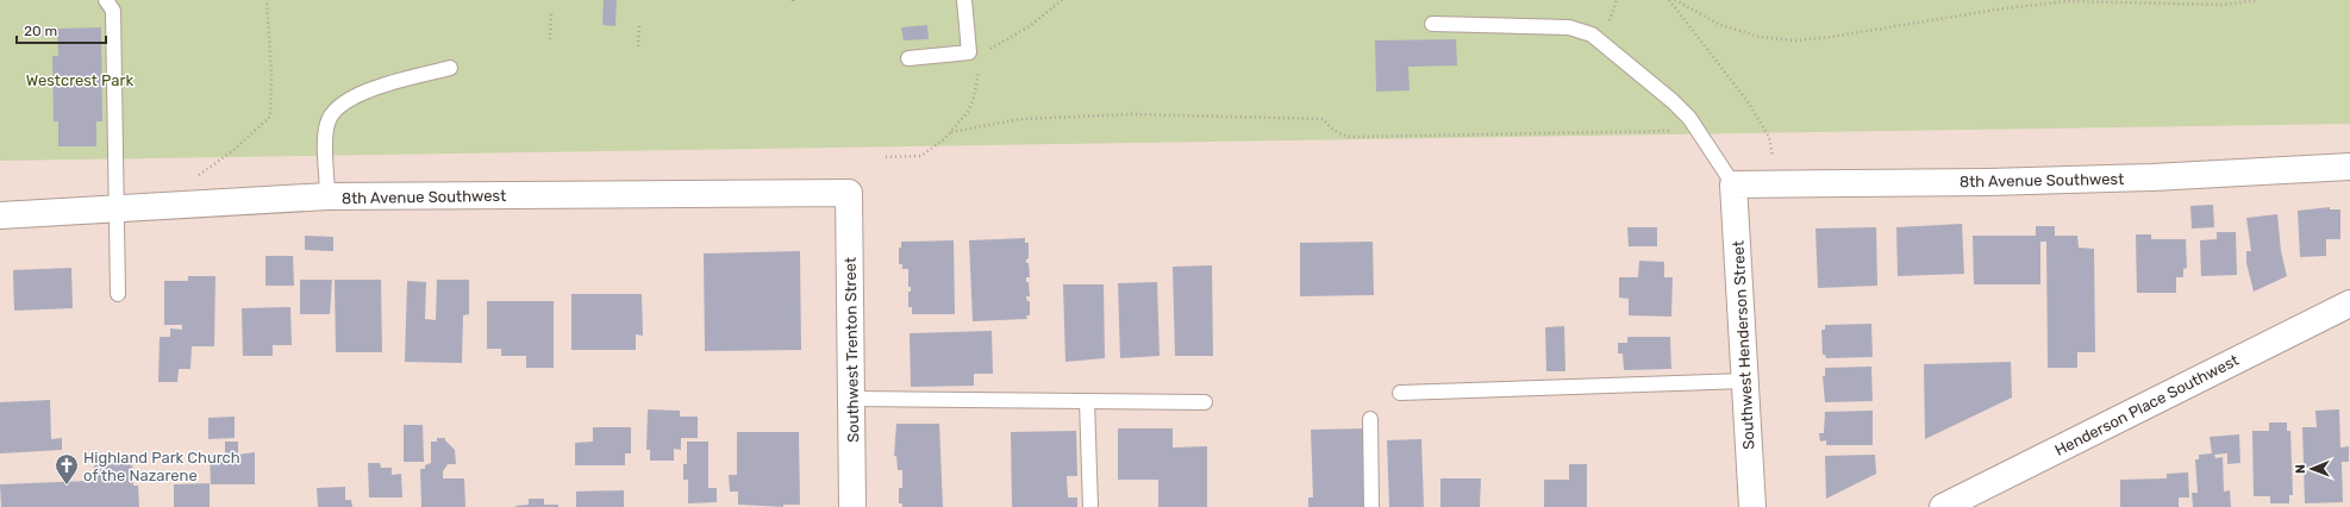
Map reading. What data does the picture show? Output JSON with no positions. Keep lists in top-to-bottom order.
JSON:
{
  "streets": {
    "street": [
      "8th Avenue Southwest",
      "Southwest Henderson Street",
      "Southwest Trenton Street",
      "Henderson Place Southwest"
    ]
  },
  "crossings": [
    ["8th Avenue Southwest", "Southwest Henderson Street"],
    ["8th Avenue Southwest", "Southwest Trenton Street"]
  ],
  "parks": ["Westcrest Park"],
  "places": {
    "church": ["Highland Park Church of the Nazarene"]
  },
  "scale_bar": "20 m",
  "north": "left"
}
